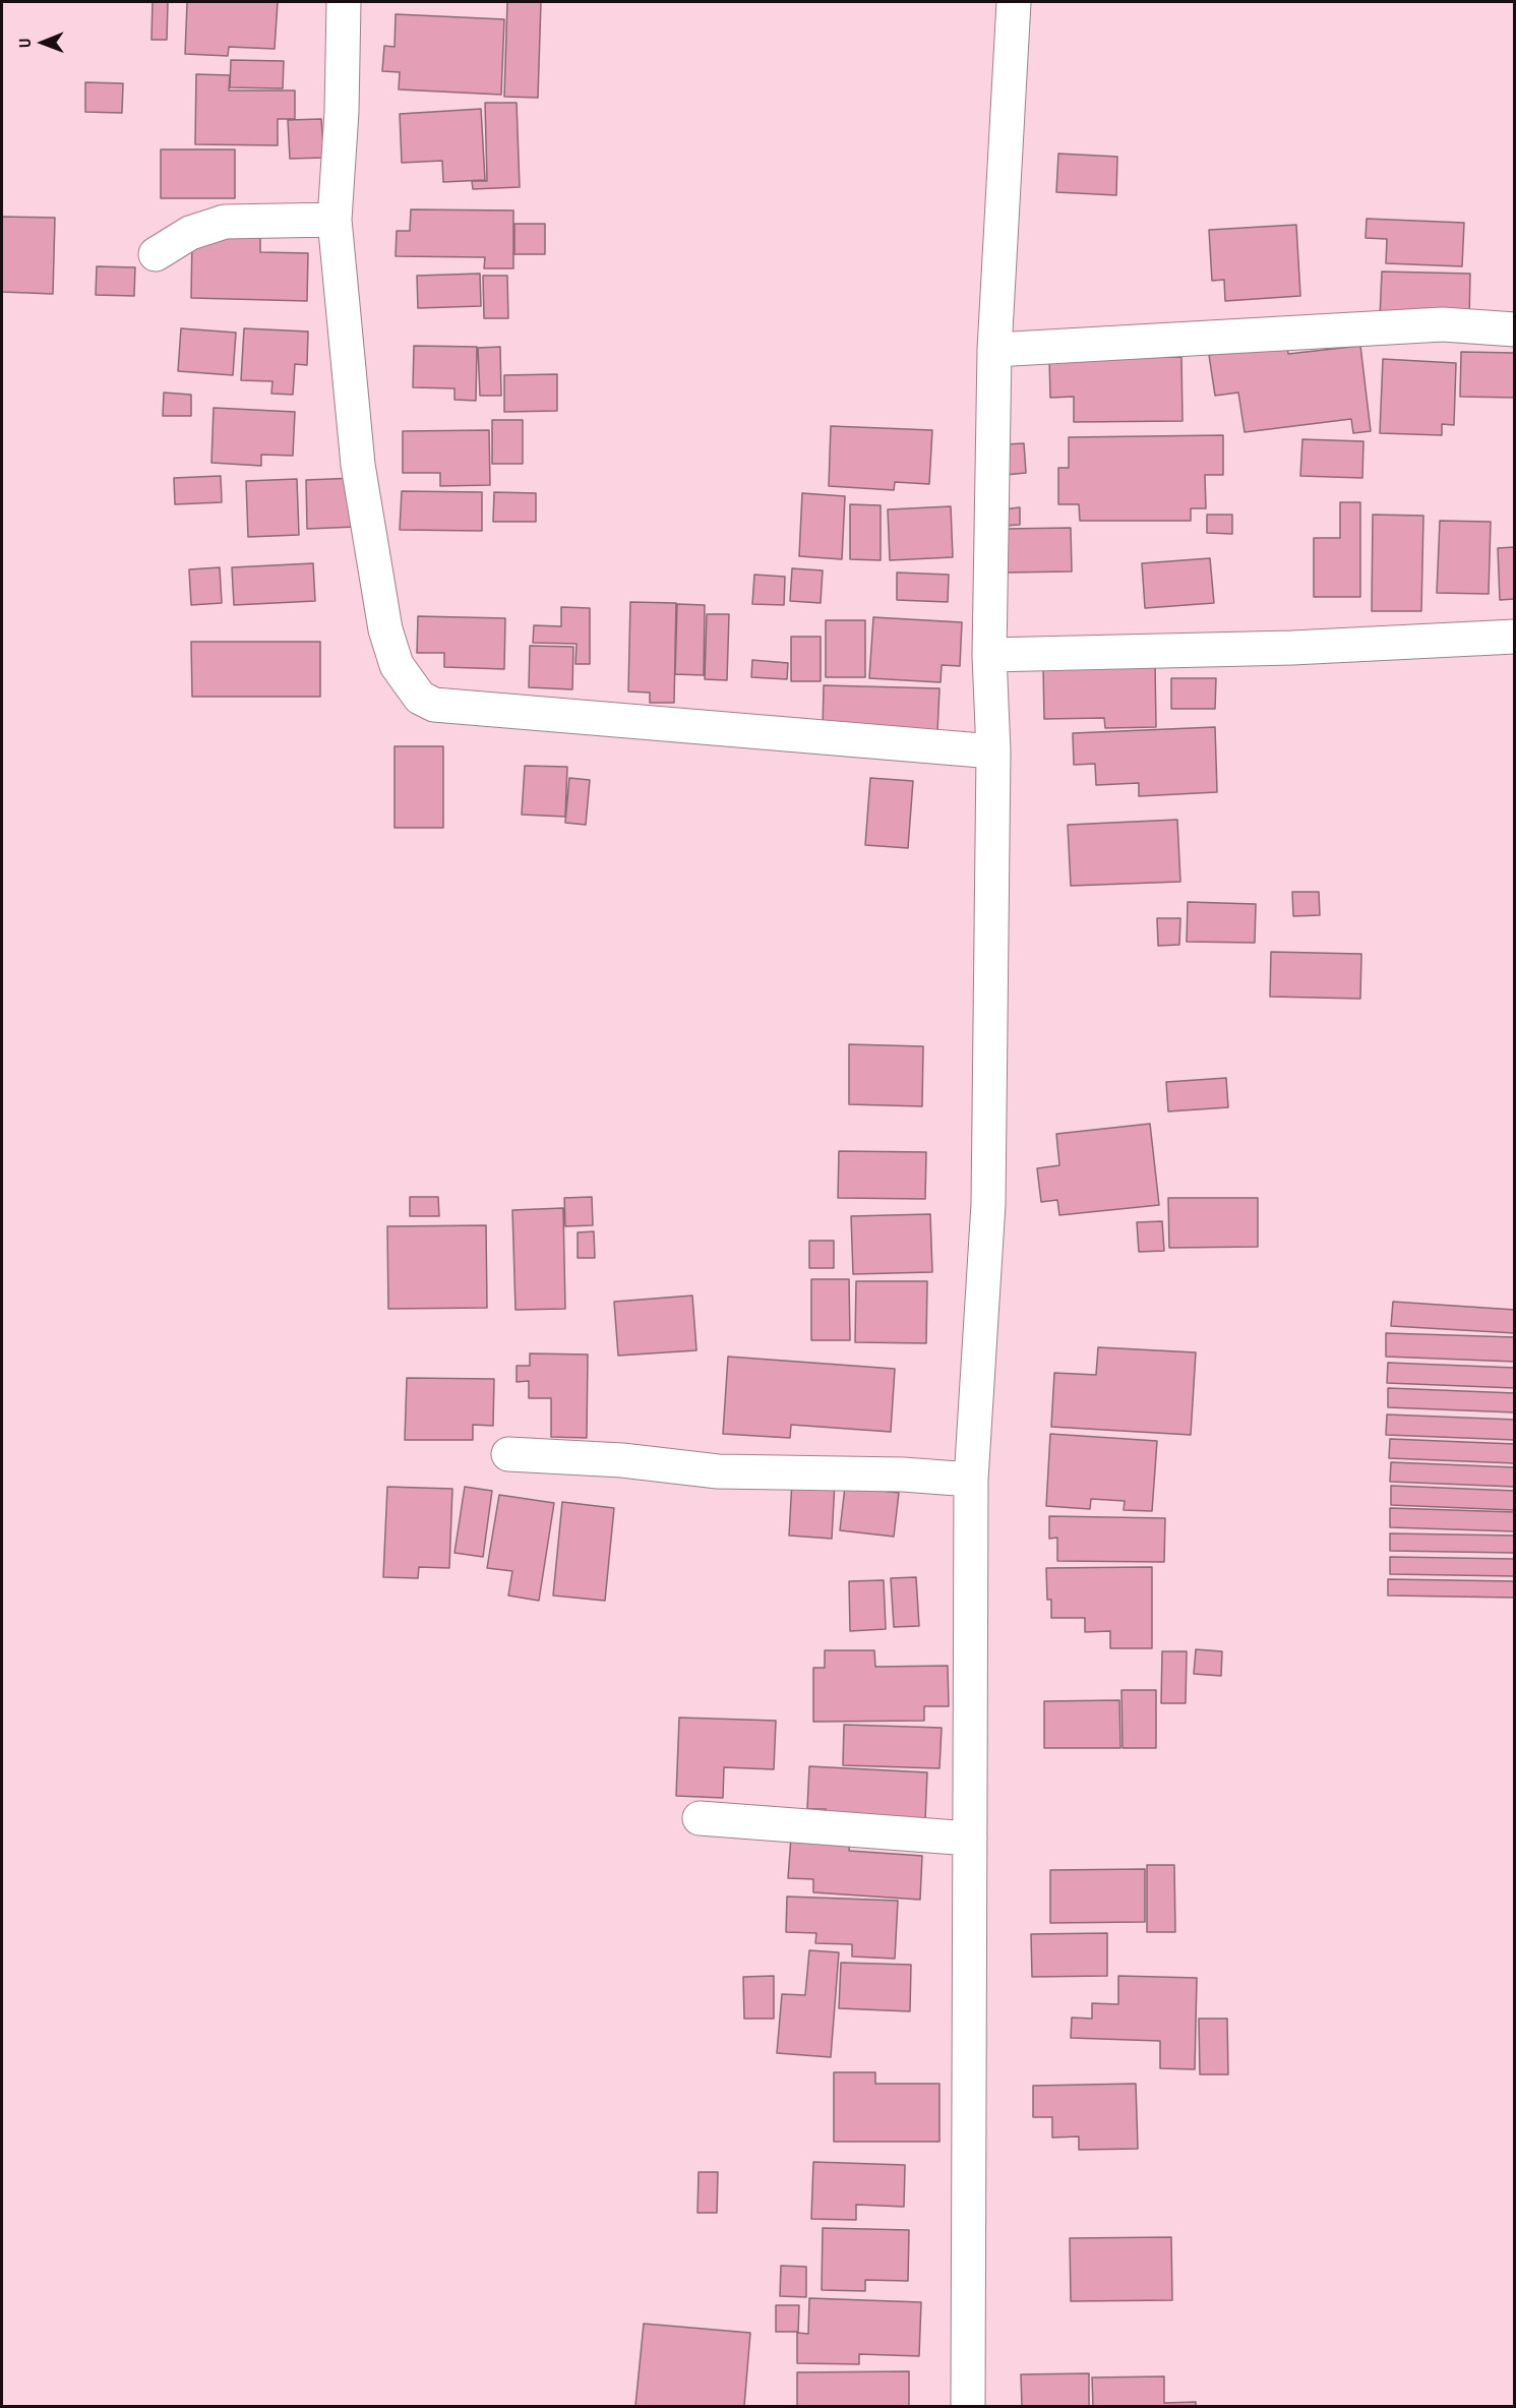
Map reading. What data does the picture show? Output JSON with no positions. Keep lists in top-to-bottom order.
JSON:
{
  "north": "left"
}
